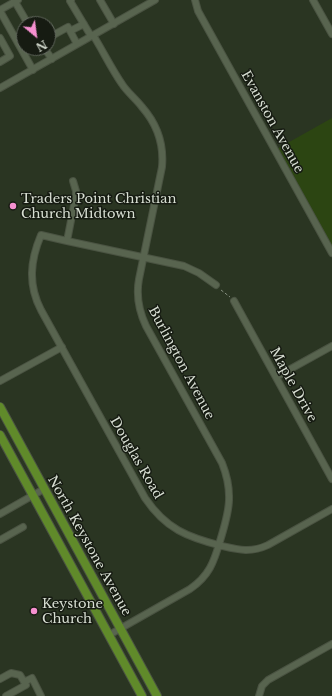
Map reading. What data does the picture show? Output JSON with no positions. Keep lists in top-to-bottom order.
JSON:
{
  "streets": {
    "main road": ["North Keystone Avenue"],
    "street": [
      "Evanston Avenue",
      "Burlington Avenue",
      "Maple Drive",
      "Douglas Road"
    ]
  },
  "crossings": [
    ["Burlington Avenue", "Douglas Road"],
    ["Burlington Avenue", "North Keystone Avenue"]
  ],
  "places": ["Traders Point Christian Church Midtown", "Keystone Church"],
  "north": "bottom right"
}
